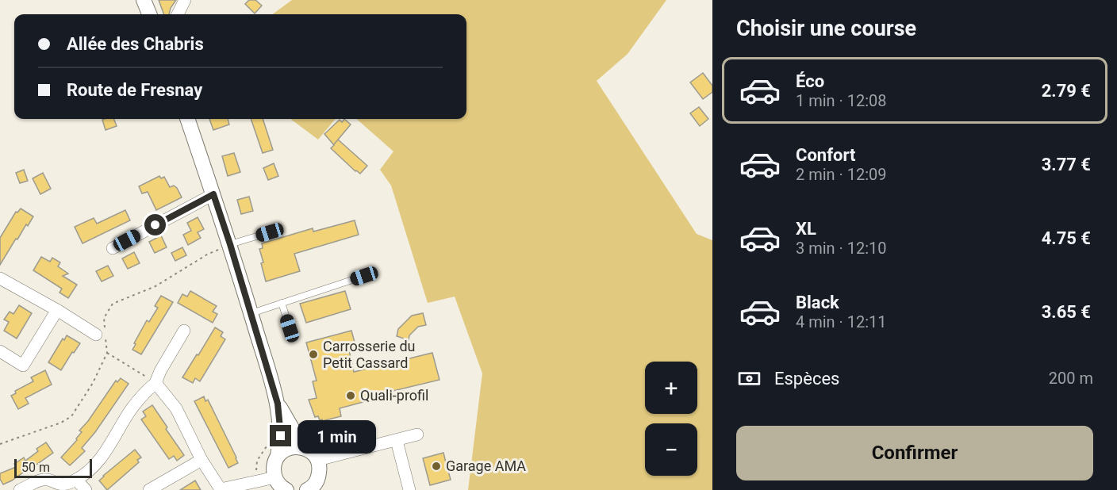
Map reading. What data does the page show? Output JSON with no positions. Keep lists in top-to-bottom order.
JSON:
{
  "places": ["Carrosserie du Petit Cassard", "Quali-profil", "Garage AMA"],
  "scale_bar": "50 m",
  "page": {
    "heading": "Choisir une course",
    "banner": ["Allée des Chabris", "Route de Fresnay"],
    "list": [
      {
        "name": "Éco",
        "note": "1 min · 12:08",
        "value": "2.79 €"
      },
      {
        "name": "Confort",
        "note": "2 min · 12:09",
        "value": "3.77 €"
      },
      {
        "name": "XL",
        "note": "3 min · 12:10",
        "value": "4.75 €"
      },
      {
        "name": "Black",
        "note": "4 min · 12:11",
        "value": "3.65 €"
      }
    ],
    "pay": ["Espèces", "200 m"],
    "map_buttons": ["+", "−"],
    "buttons": "Confirmer",
    "bubble": "1 min",
    "scale": "50 m"
  }
}
